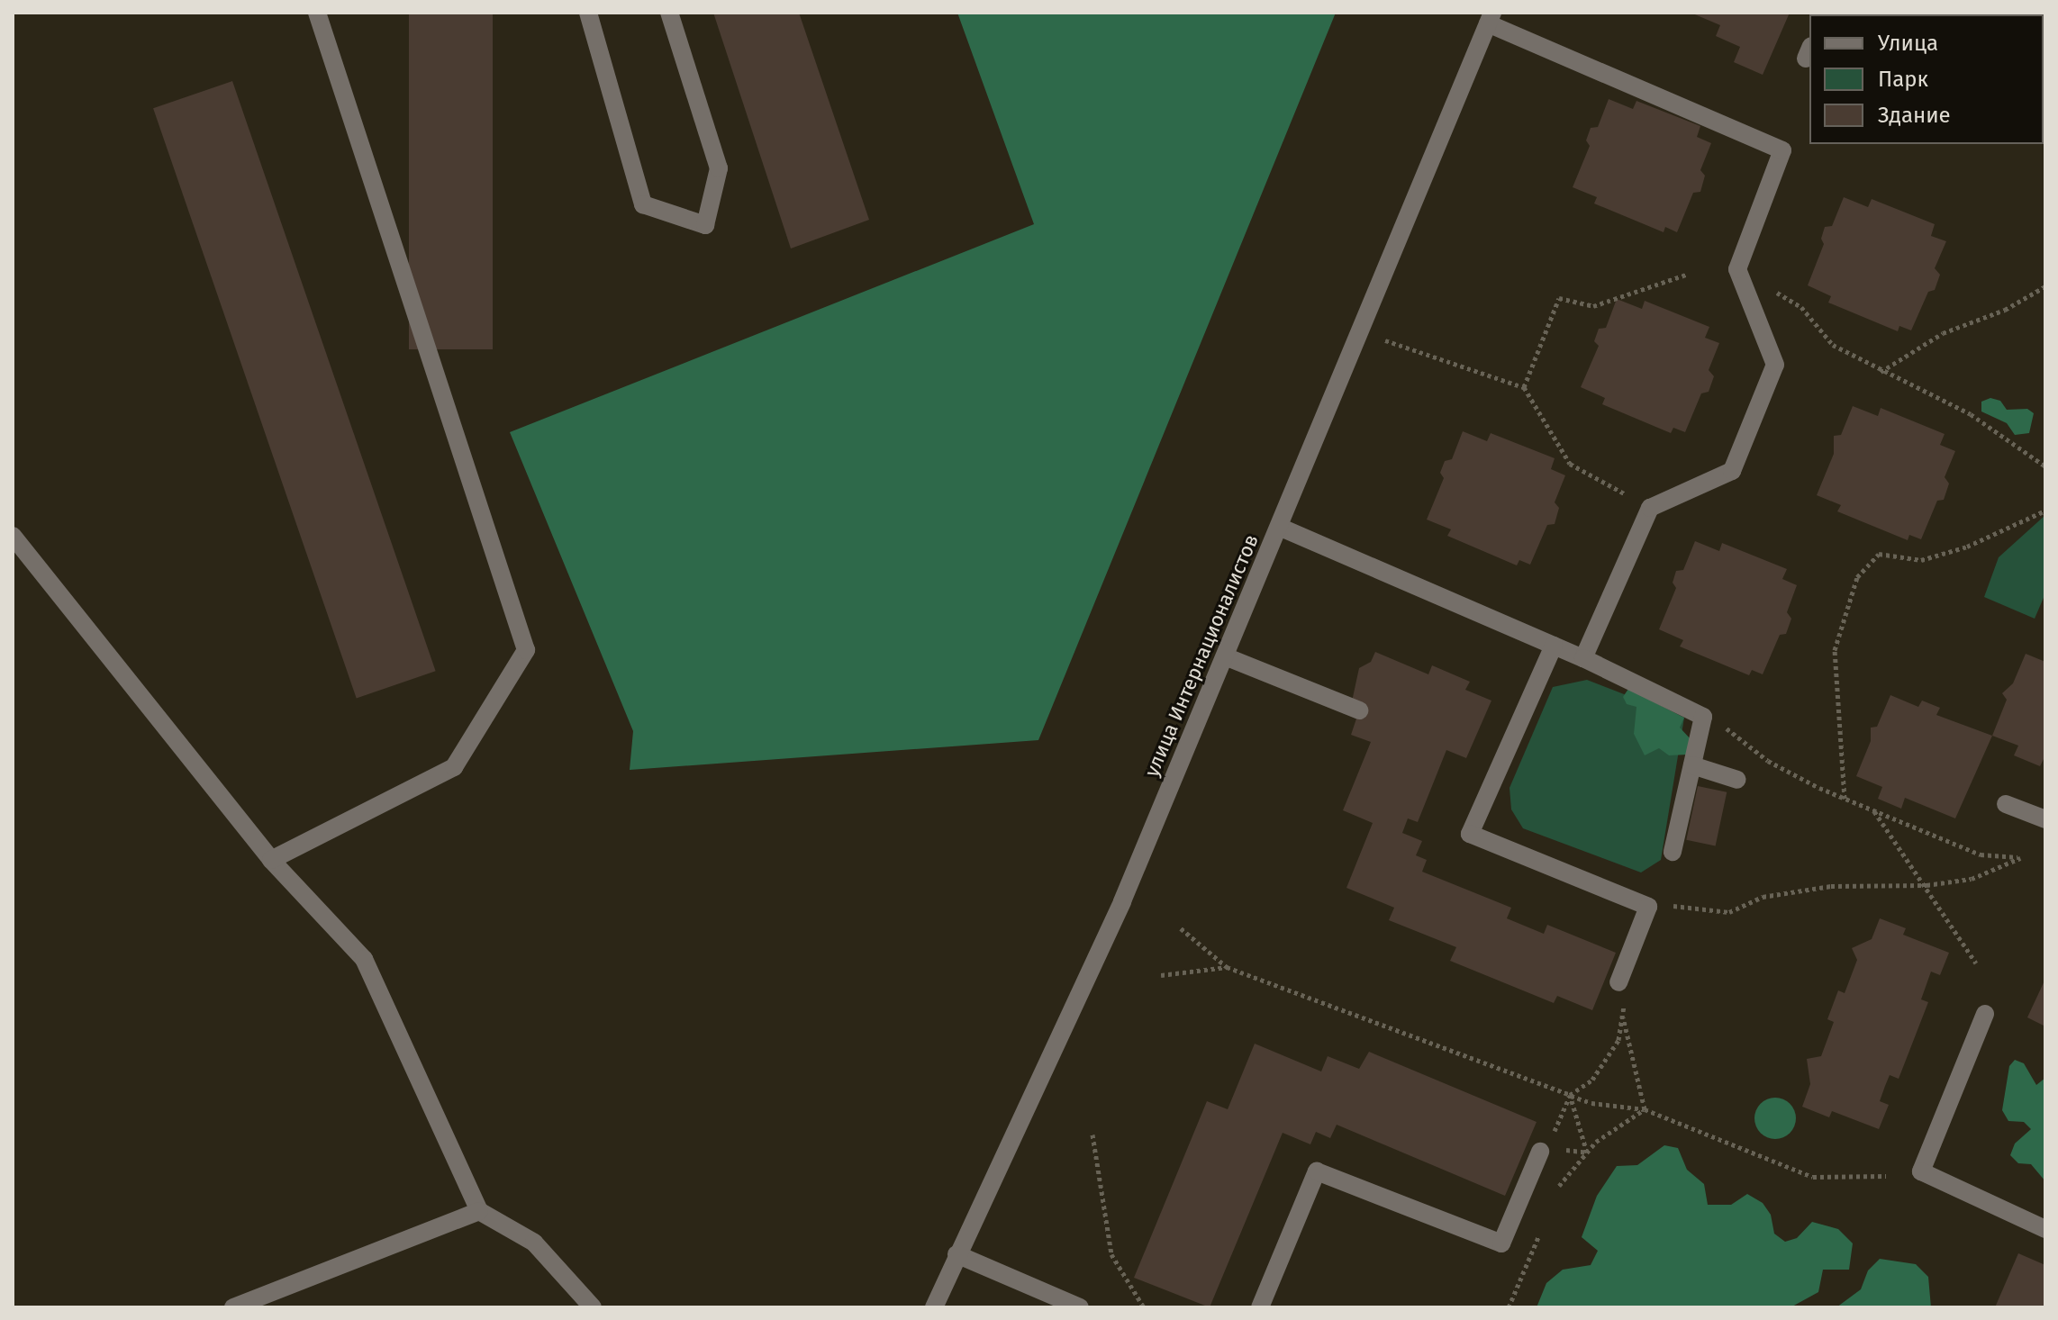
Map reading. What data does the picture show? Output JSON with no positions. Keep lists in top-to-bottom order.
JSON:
{
  "streets": {
    "street": ["улица Интернационалистов"]
  },
  "legend": ["Улица", "Парк", "Здание"]
}
